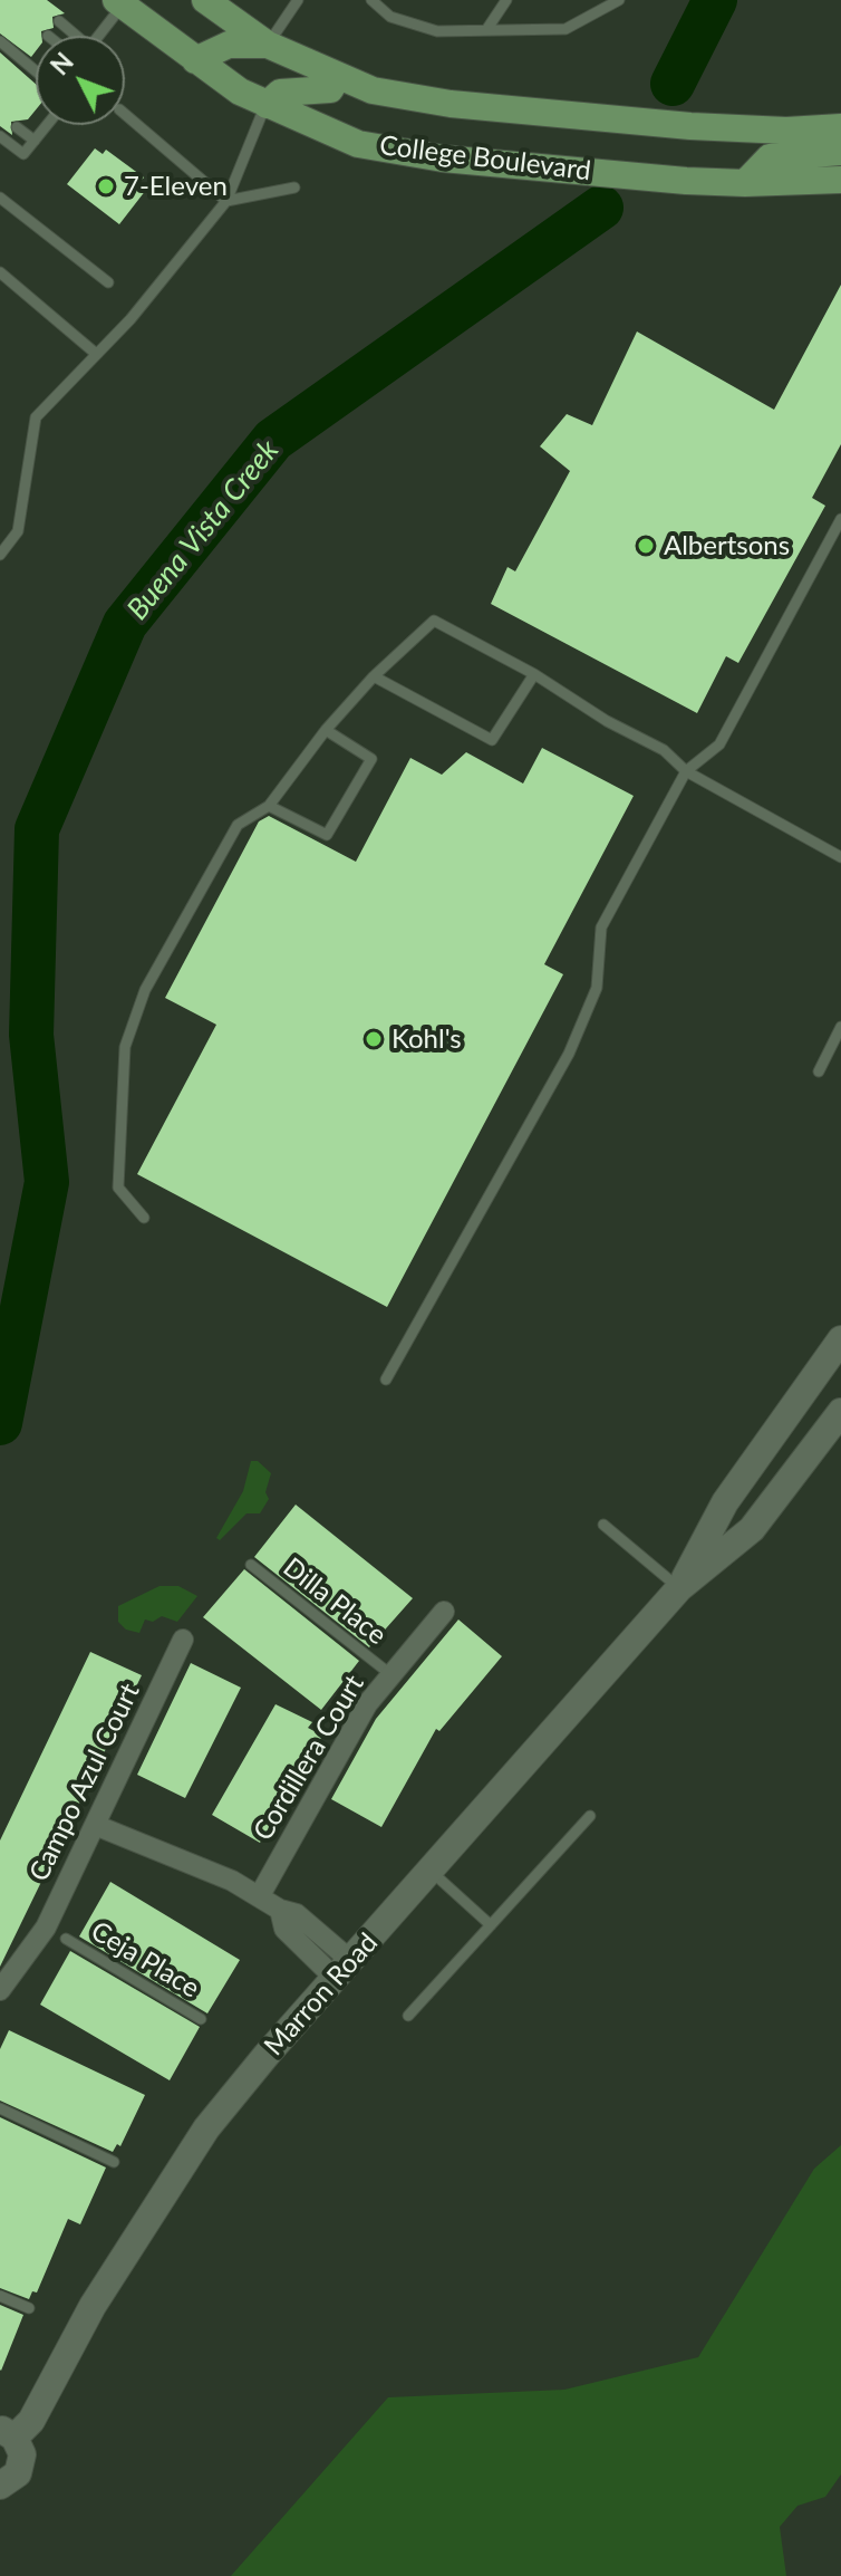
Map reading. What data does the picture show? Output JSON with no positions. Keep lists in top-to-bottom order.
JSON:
{
  "streets": {
    "main road": ["College Boulevard"],
    "street": ["Cordillera Court", "Campo Azul Court", "Marron Road"],
    "lane": ["Dilla Place", "Ceja Place"]
  },
  "crossings": [
    ["Dilla Place", "Cordillera Court"]
  ],
  "water": ["Buena Vista Creek"],
  "places": ["7-Eleven", "Albertsons", "Kohl's"],
  "north": "top left"
}
